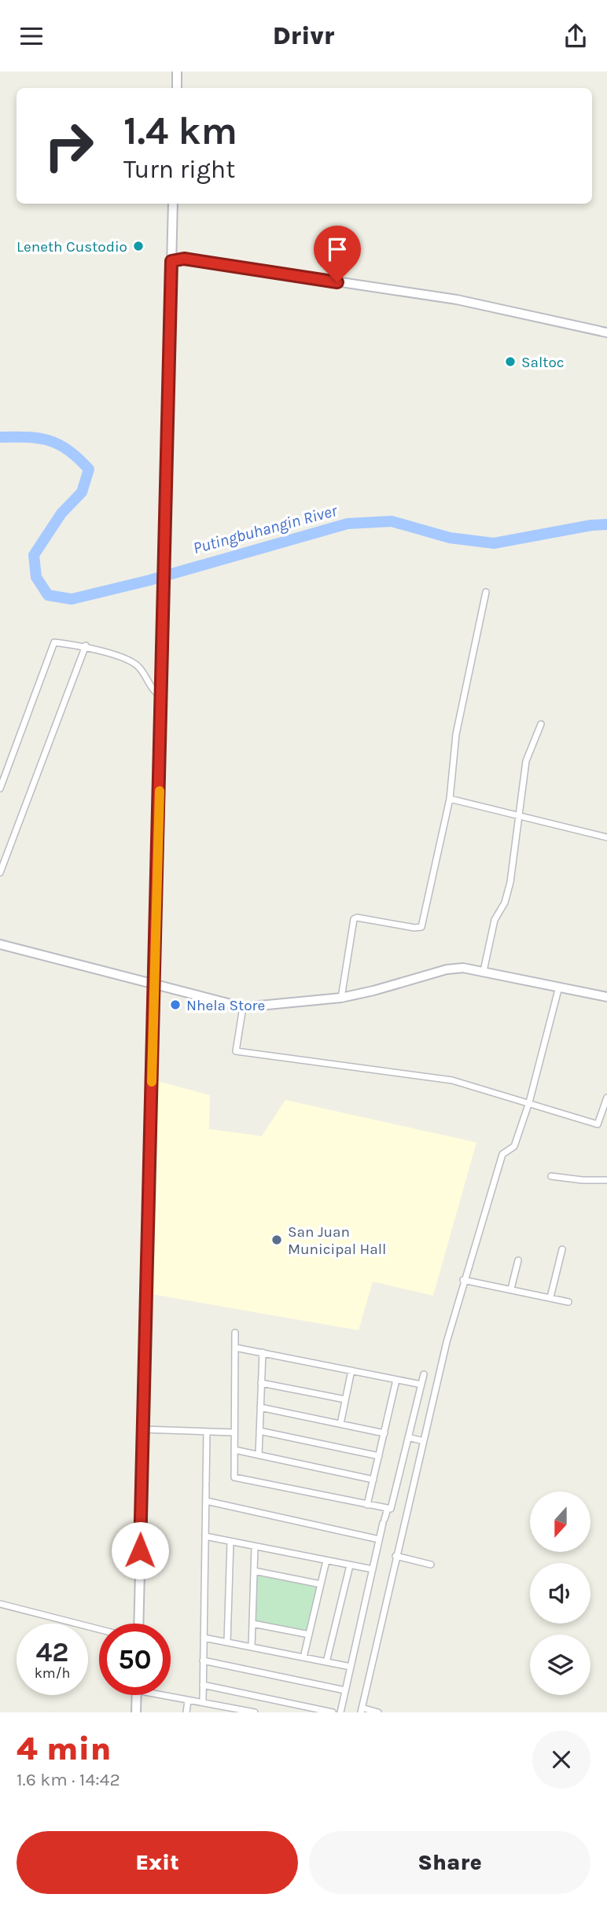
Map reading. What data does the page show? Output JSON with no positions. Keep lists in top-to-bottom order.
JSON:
{
  "water": ["Putingbuhangin River"],
  "places": [
    "Leneth Custodio",
    "Saltoc",
    "Nhela Store",
    "San Juan Municipal Hall"
  ],
  "north": "bottom",
  "page": {
    "header": "Drivr",
    "turn": ["1.4 km", "Turn right"],
    "speed": "42 km/h",
    "limit": "50",
    "heading": ["4 min", "1.6 km · 14:42"],
    "buttons": ["Exit", "Share"]
  }
}
